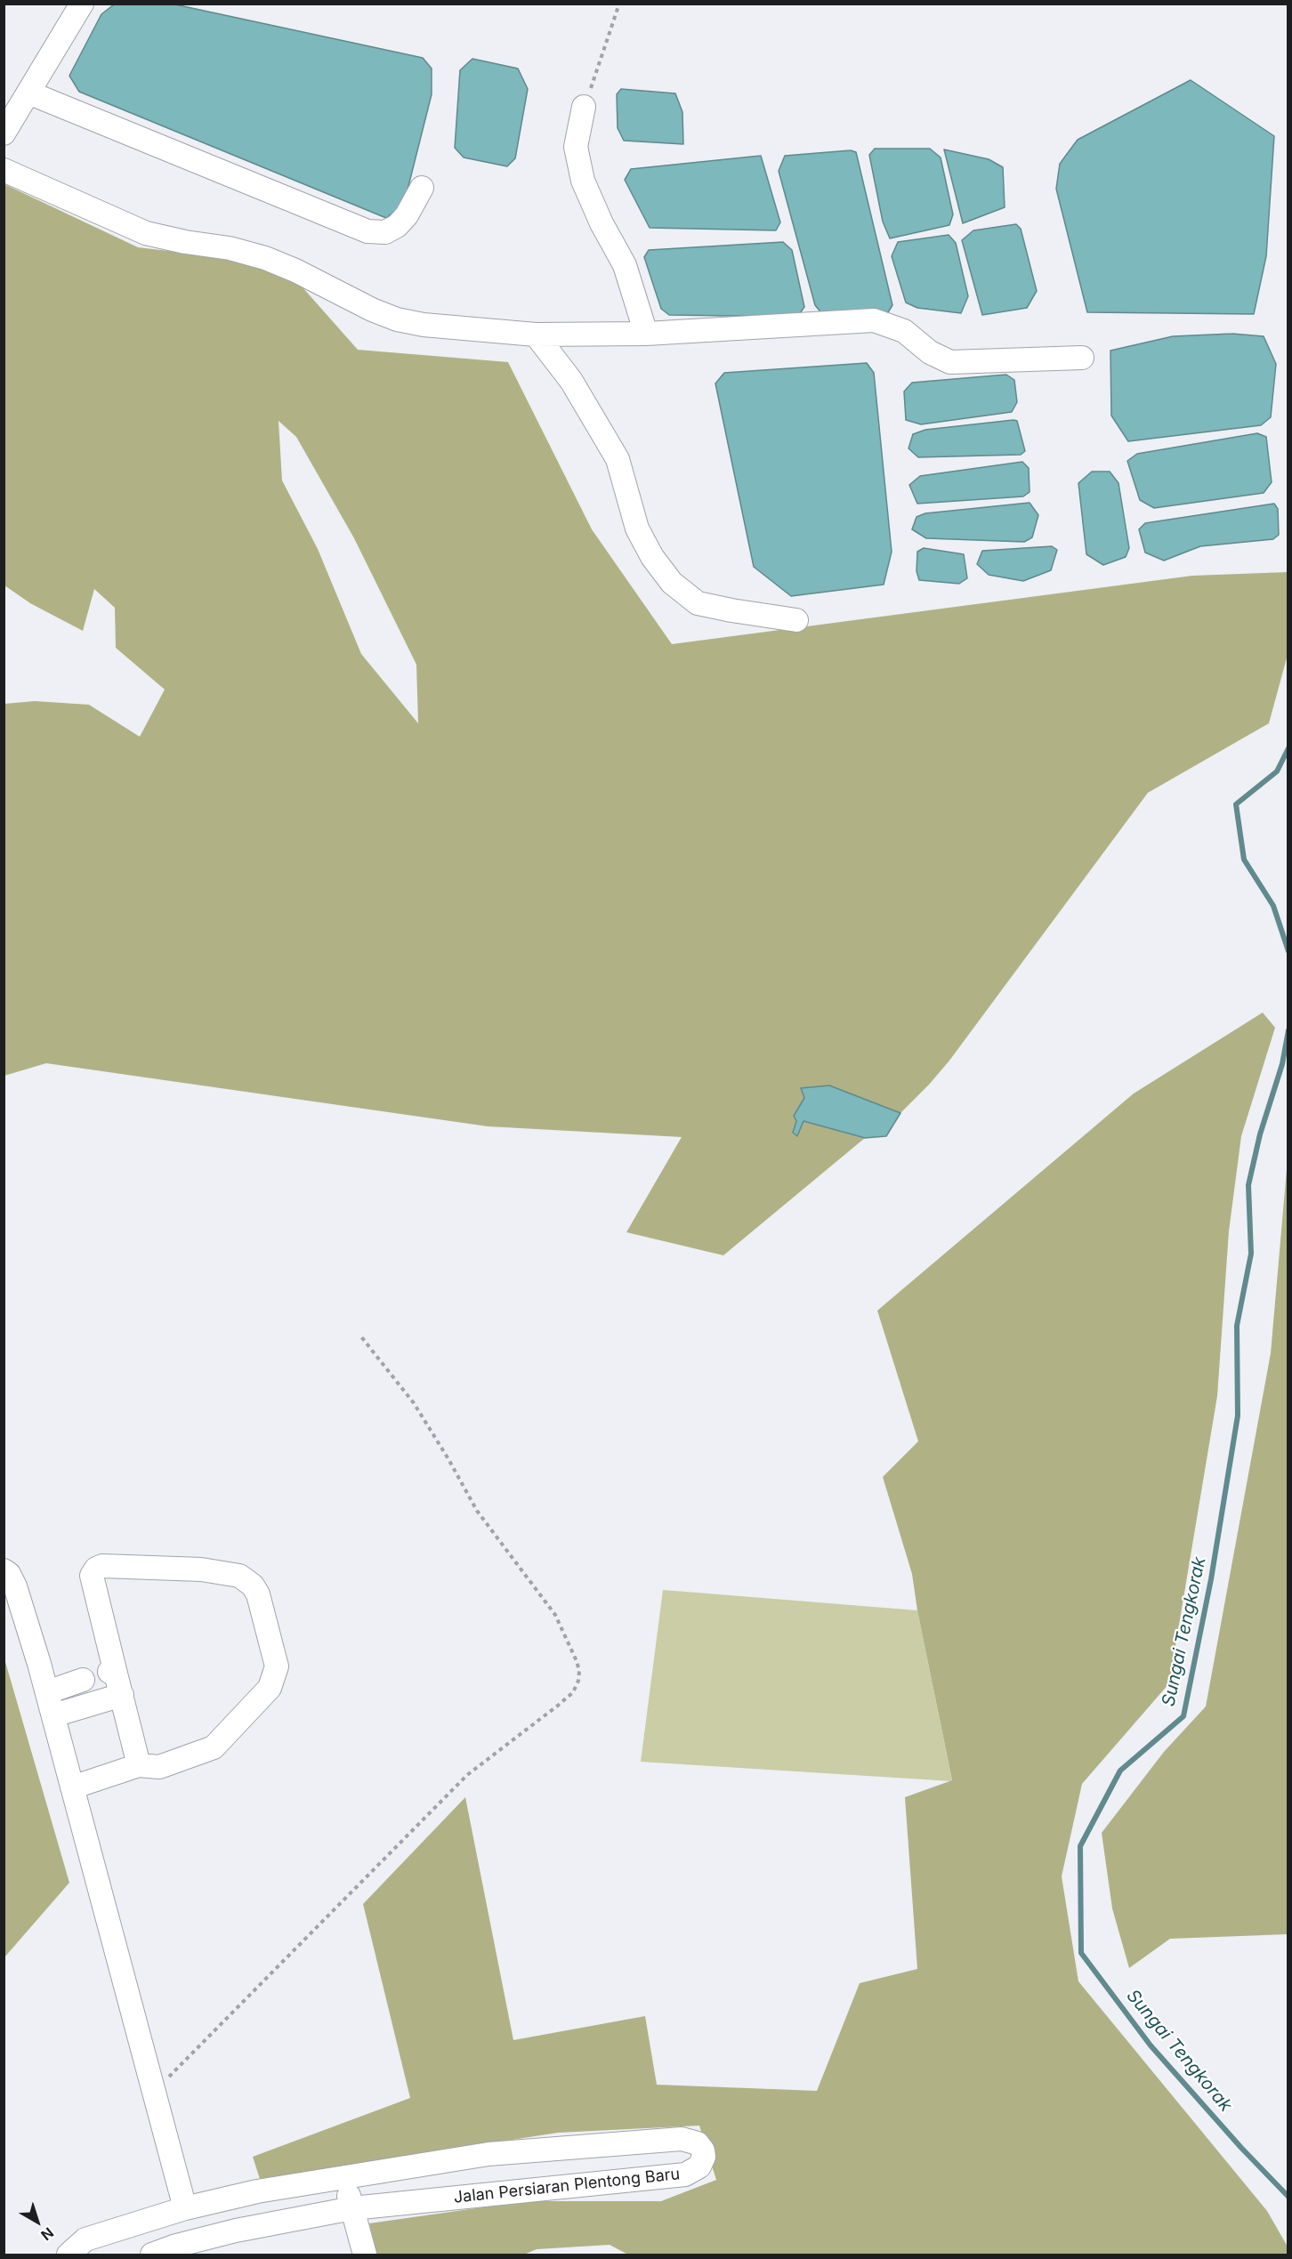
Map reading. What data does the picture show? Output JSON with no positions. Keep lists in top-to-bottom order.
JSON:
{
  "streets": {
    "street": ["Jalan Persiaran Plentong Baru"]
  },
  "water": ["Sungai Tengkorak"],
  "north": "bottom right"
}
